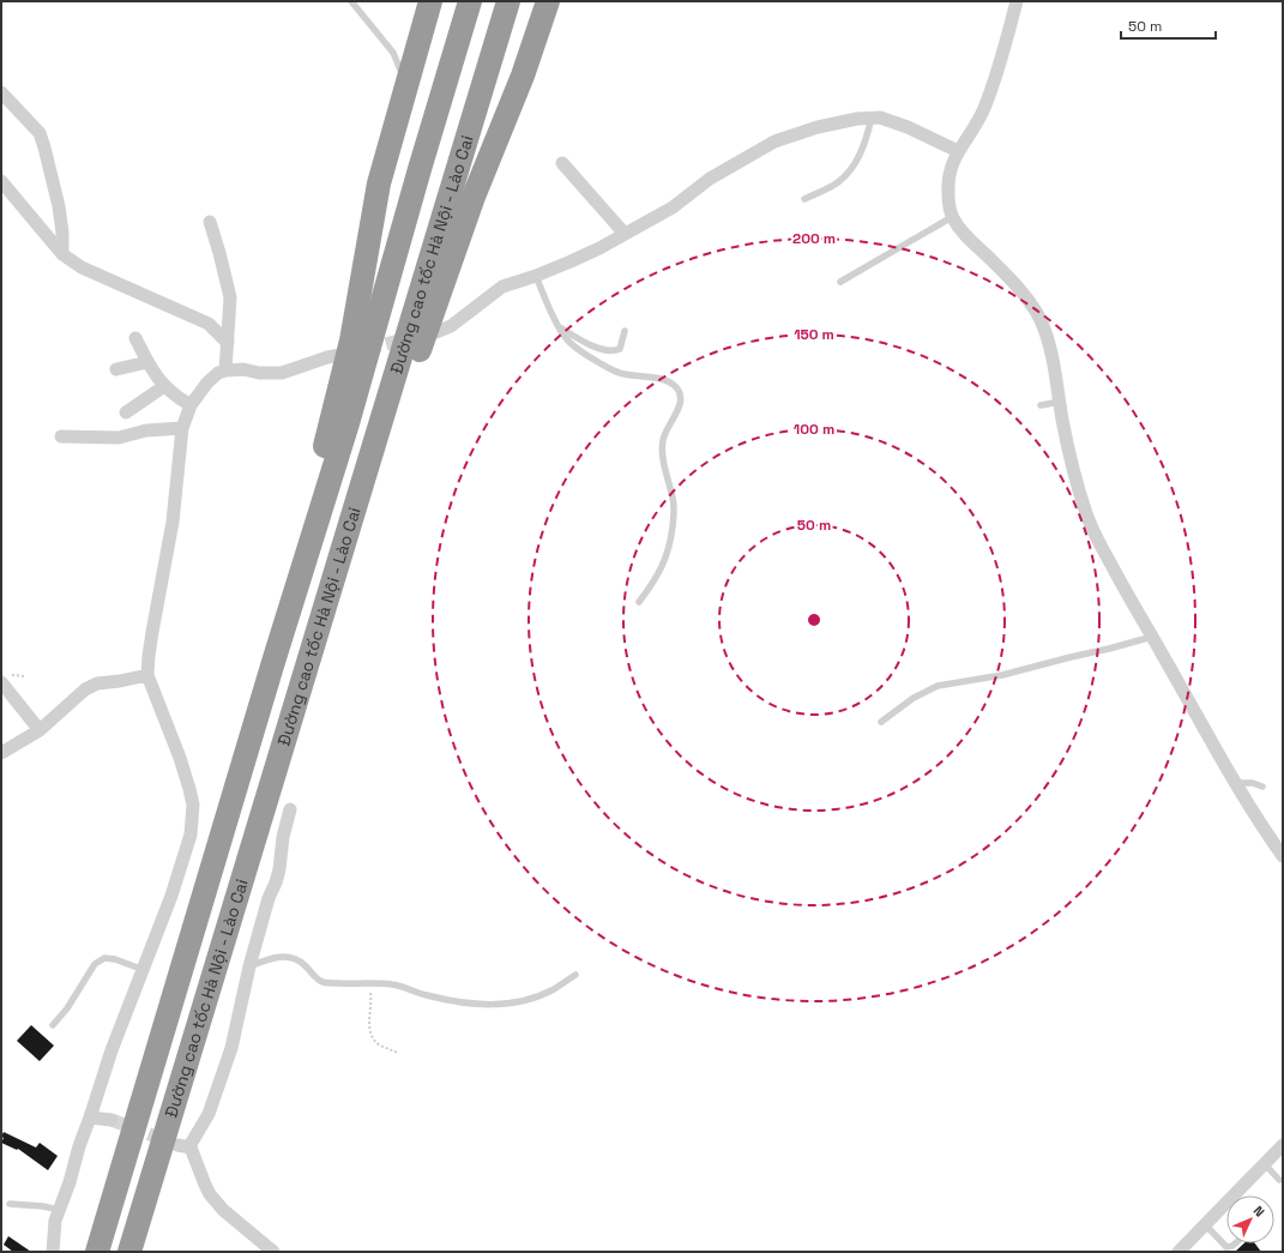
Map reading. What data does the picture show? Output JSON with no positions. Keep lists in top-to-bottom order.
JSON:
{
  "streets": {
    "highway": ["Đường cao tốc Hà Nội - Lào Cai"]
  },
  "scale_bar": "50 m",
  "north": "top right",
  "rings": [
    "200 m",
    "150 m",
    "100 m",
    "50 m"
  ]
}
